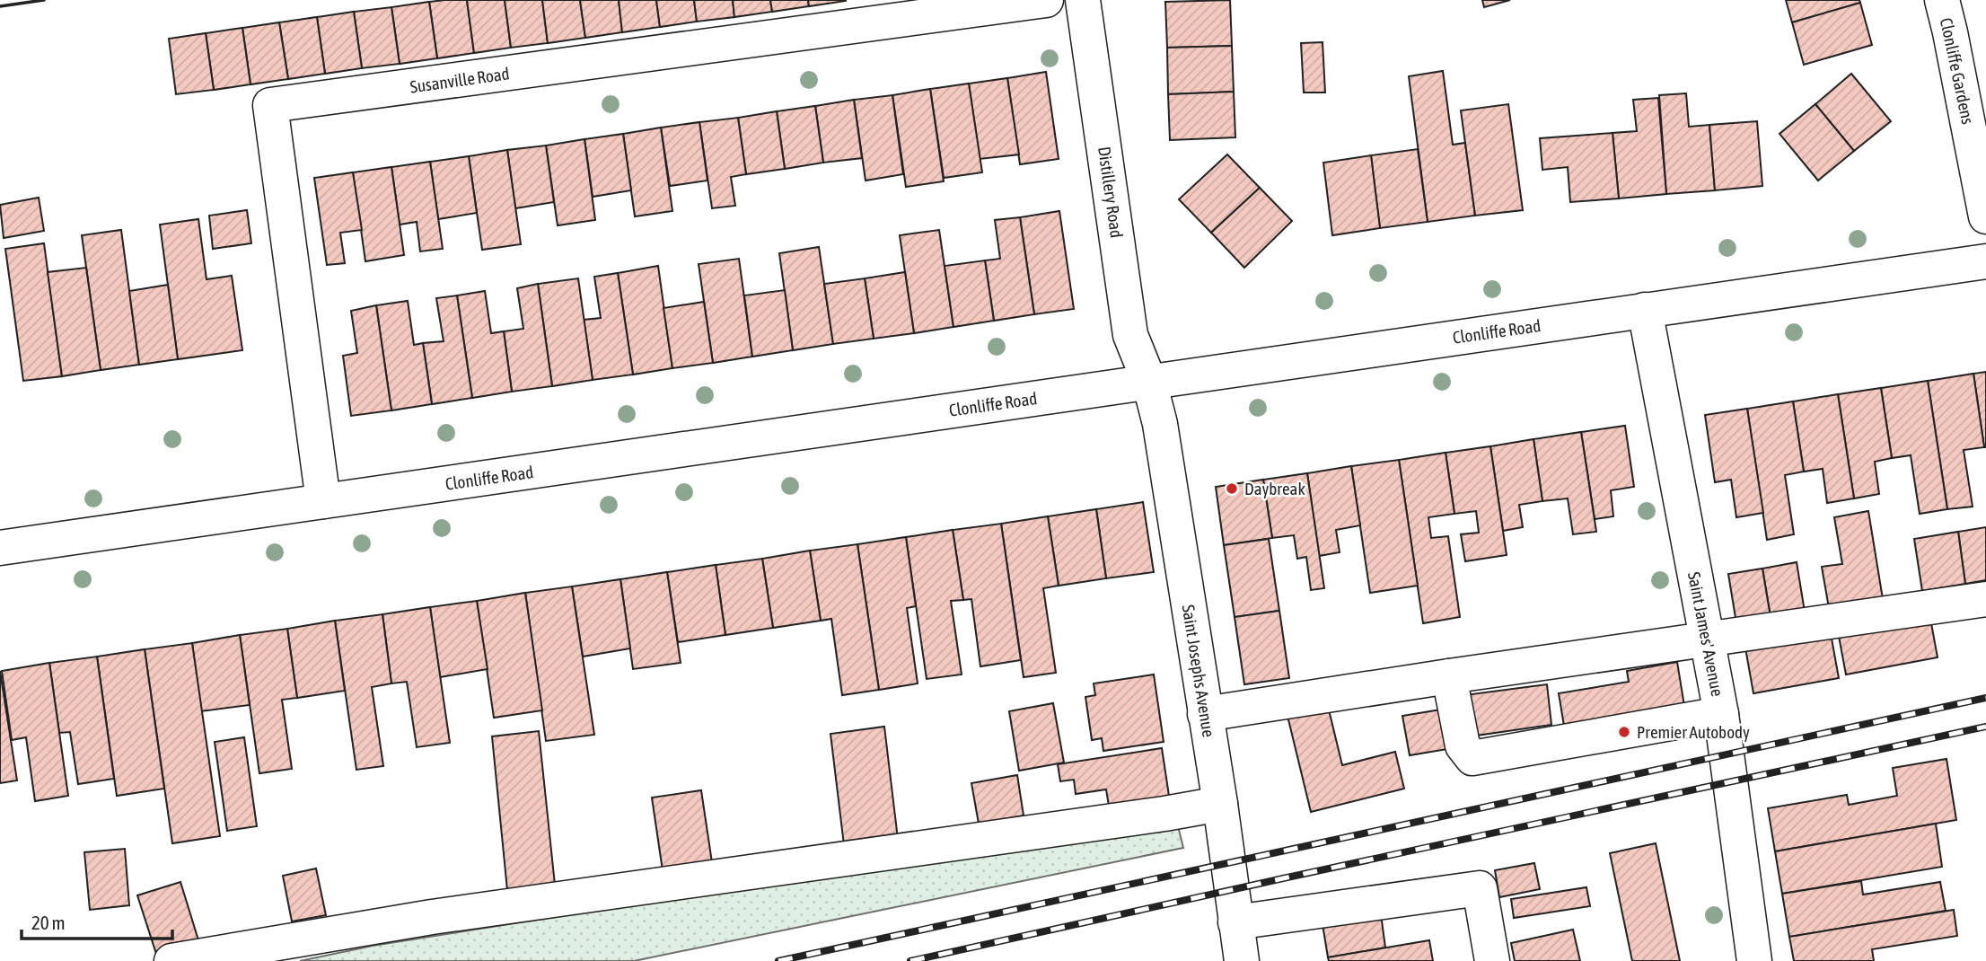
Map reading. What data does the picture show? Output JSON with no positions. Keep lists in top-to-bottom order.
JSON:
{
  "streets": {
    "street": [
      "Clonliffe Gardens",
      "Susanville Road",
      "Distillery Road",
      "Clonliffe Road",
      "Saint James' Avenue",
      "Saint Josephs Avenue"
    ]
  },
  "crossings": [
    ["Susanville Road", "Clonliffe Road"],
    ["Distillery Road", "Clonliffe Road"],
    ["Distillery Road", "Saint Josephs Avenue"],
    ["Clonliffe Road", "Saint James' Avenue"],
    ["Clonliffe Road", "Saint Josephs Avenue"]
  ],
  "places": ["Daybreak", "Premier Autobody"],
  "scale_bar": "20 m"
}
